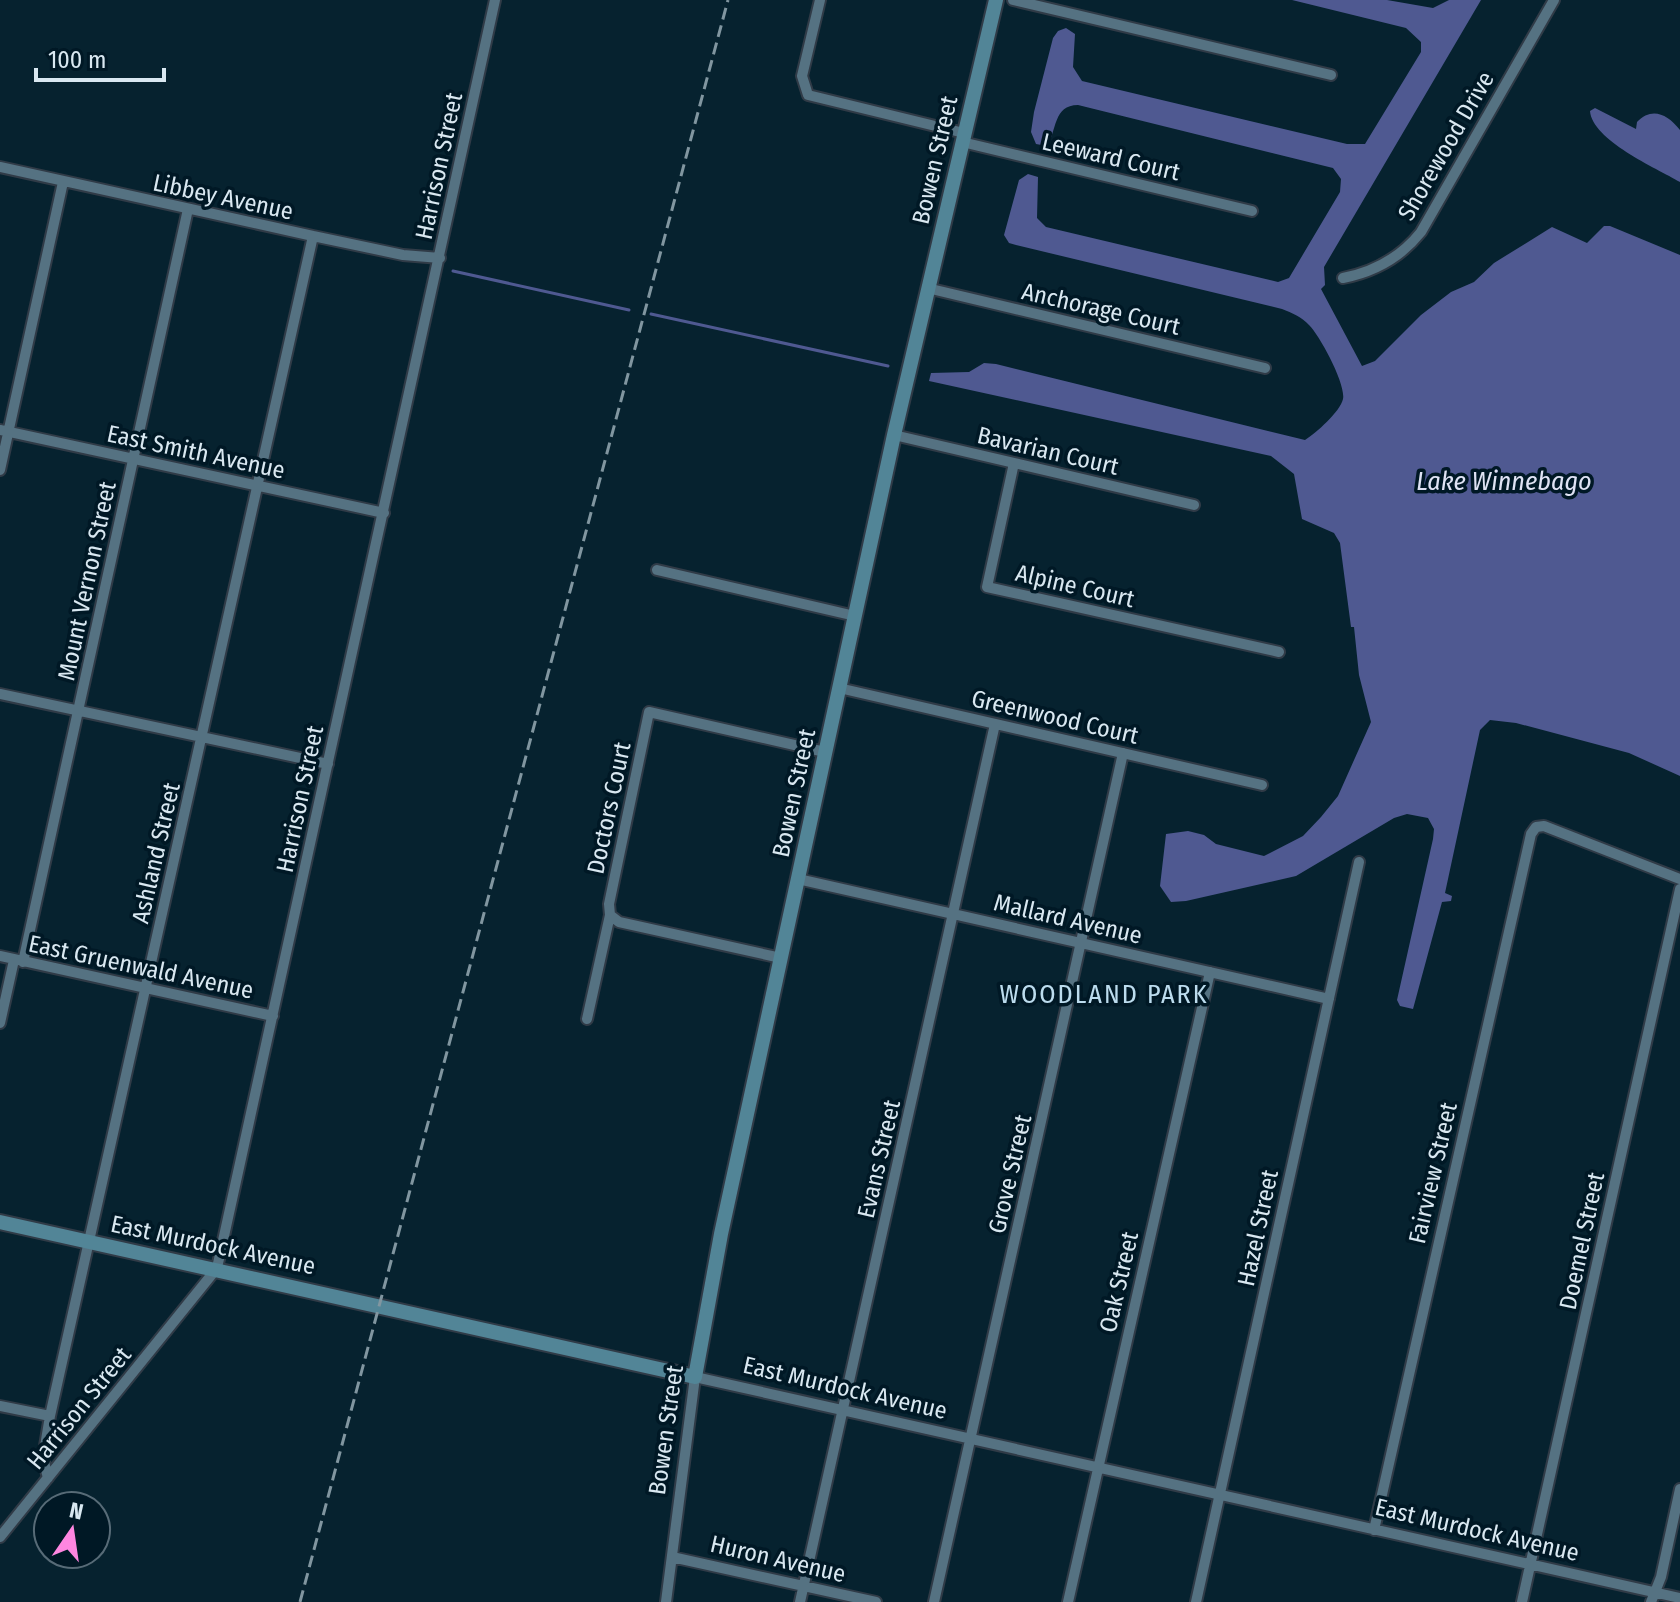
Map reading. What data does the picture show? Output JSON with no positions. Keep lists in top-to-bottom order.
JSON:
{
  "streets": {
    "main road": ["Bowen Street", "East Murdock Avenue"],
    "street": [
      "Shorewood Drive",
      "Leeward Court",
      "Harrison Street",
      "Libbey Avenue",
      "Anchorage Court",
      "Bavarian Court",
      "East Smith Avenue",
      "Mount Vernon Street",
      "Alpine Court",
      "Greenwood Court",
      "Doctors Court",
      "Ashland Street",
      "Mallard Avenue",
      "East Gruenwald Avenue",
      "Evans Street",
      "Fairview Street",
      "Grove Street",
      "Hazel Street",
      "Doemel Street",
      "Oak Street",
      "Huron Avenue"
    ]
  },
  "crossings": [
    ["Leeward Court", "Bowen Street"],
    ["Bowen Street", "Anchorage Court"],
    ["Bowen Street", "Bavarian Court"],
    ["Bowen Street", "Greenwood Court"],
    ["Bowen Street", "Doctors Court"],
    ["Bowen Street", "Mallard Avenue"],
    ["Bowen Street", "East Murdock Avenue"],
    ["Bowen Street", "Huron Avenue"],
    ["Harrison Street", "Libbey Avenue"],
    ["Harrison Street", "East Smith Avenue"],
    ["Harrison Street", "Ashland Street"],
    ["Harrison Street", "East Gruenwald Avenue"],
    ["Harrison Street", "East Murdock Avenue"],
    ["Libbey Avenue", "Mount Vernon Street"],
    ["Libbey Avenue", "Ashland Street"],
    ["Bavarian Court", "Alpine Court"],
    ["East Smith Avenue", "Mount Vernon Street"],
    ["East Smith Avenue", "Ashland Street"],
    ["Mount Vernon Street", "East Gruenwald Avenue"],
    ["Greenwood Court", "Evans Street"],
    ["Greenwood Court", "Grove Street"],
    ["Ashland Street", "East Gruenwald Avenue"],
    ["Ashland Street", "East Murdock Avenue"],
    ["Mallard Avenue", "Evans Street"],
    ["Mallard Avenue", "Grove Street"],
    ["Mallard Avenue", "Hazel Street"],
    ["Mallard Avenue", "Oak Street"],
    ["Evans Street", "East Murdock Avenue"],
    ["Evans Street", "Huron Avenue"],
    ["Fairview Street", "East Murdock Avenue"],
    ["Grove Street", "East Murdock Avenue"],
    ["Hazel Street", "East Murdock Avenue"],
    ["Doemel Street", "East Murdock Avenue"],
    ["East Murdock Avenue", "Oak Street"]
  ],
  "districts": ["WOODLAND PARK"],
  "water": ["Lake Winnebago"],
  "scale_bar": "100 m",
  "north": "top"
}
